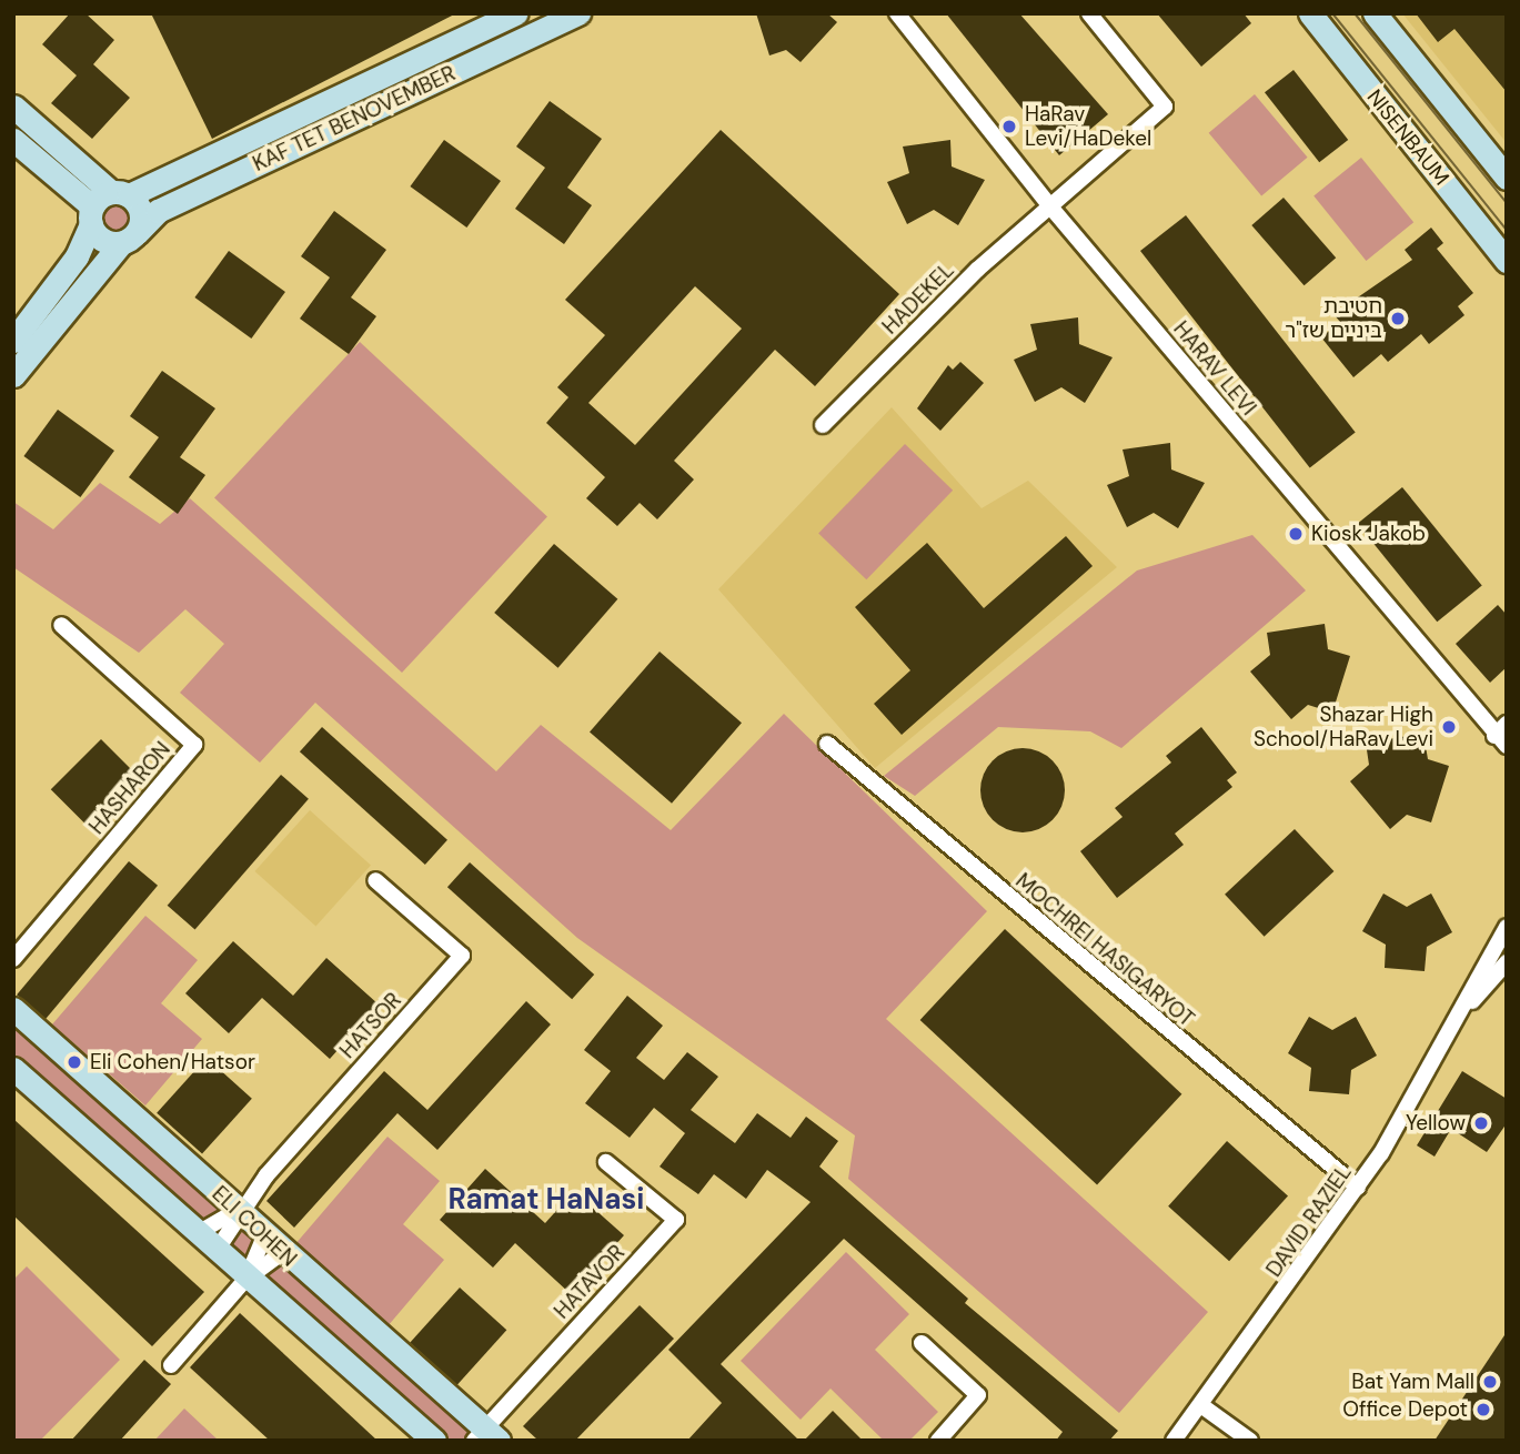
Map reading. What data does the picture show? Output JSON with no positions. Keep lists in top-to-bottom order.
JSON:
{
  "streets": {
    "street": [
      "KAF TET BENOVEMBER",
      "NISENBAUM",
      "HADEKEL",
      "HARAV LEVI",
      "HASHARON",
      "MOCHREI HASIGARYOT",
      "HATSOR",
      "DAVID RAZIEL",
      "ELI COHEN",
      "HATAVOR"
    ]
  },
  "crossings": [
    ["HADEKEL", "HARAV LEVI"],
    ["MOCHREI HASIGARYOT", "DAVID RAZIEL"],
    ["HATSOR", "ELI COHEN"],
    ["ELI COHEN", "HATAVOR"]
  ],
  "districts": ["Ramat HaNasi"],
  "places": [
    "HaRav Levi/HaDekel",
    "חטיבת ביניים שז\"ר",
    "Kiosk Jakob",
    "Shazar High School/HaRav Levi",
    "Eli Cohen/Hatsor",
    "Yellow",
    "Bat Yam Mall",
    "Office Depot"
  ]
}
